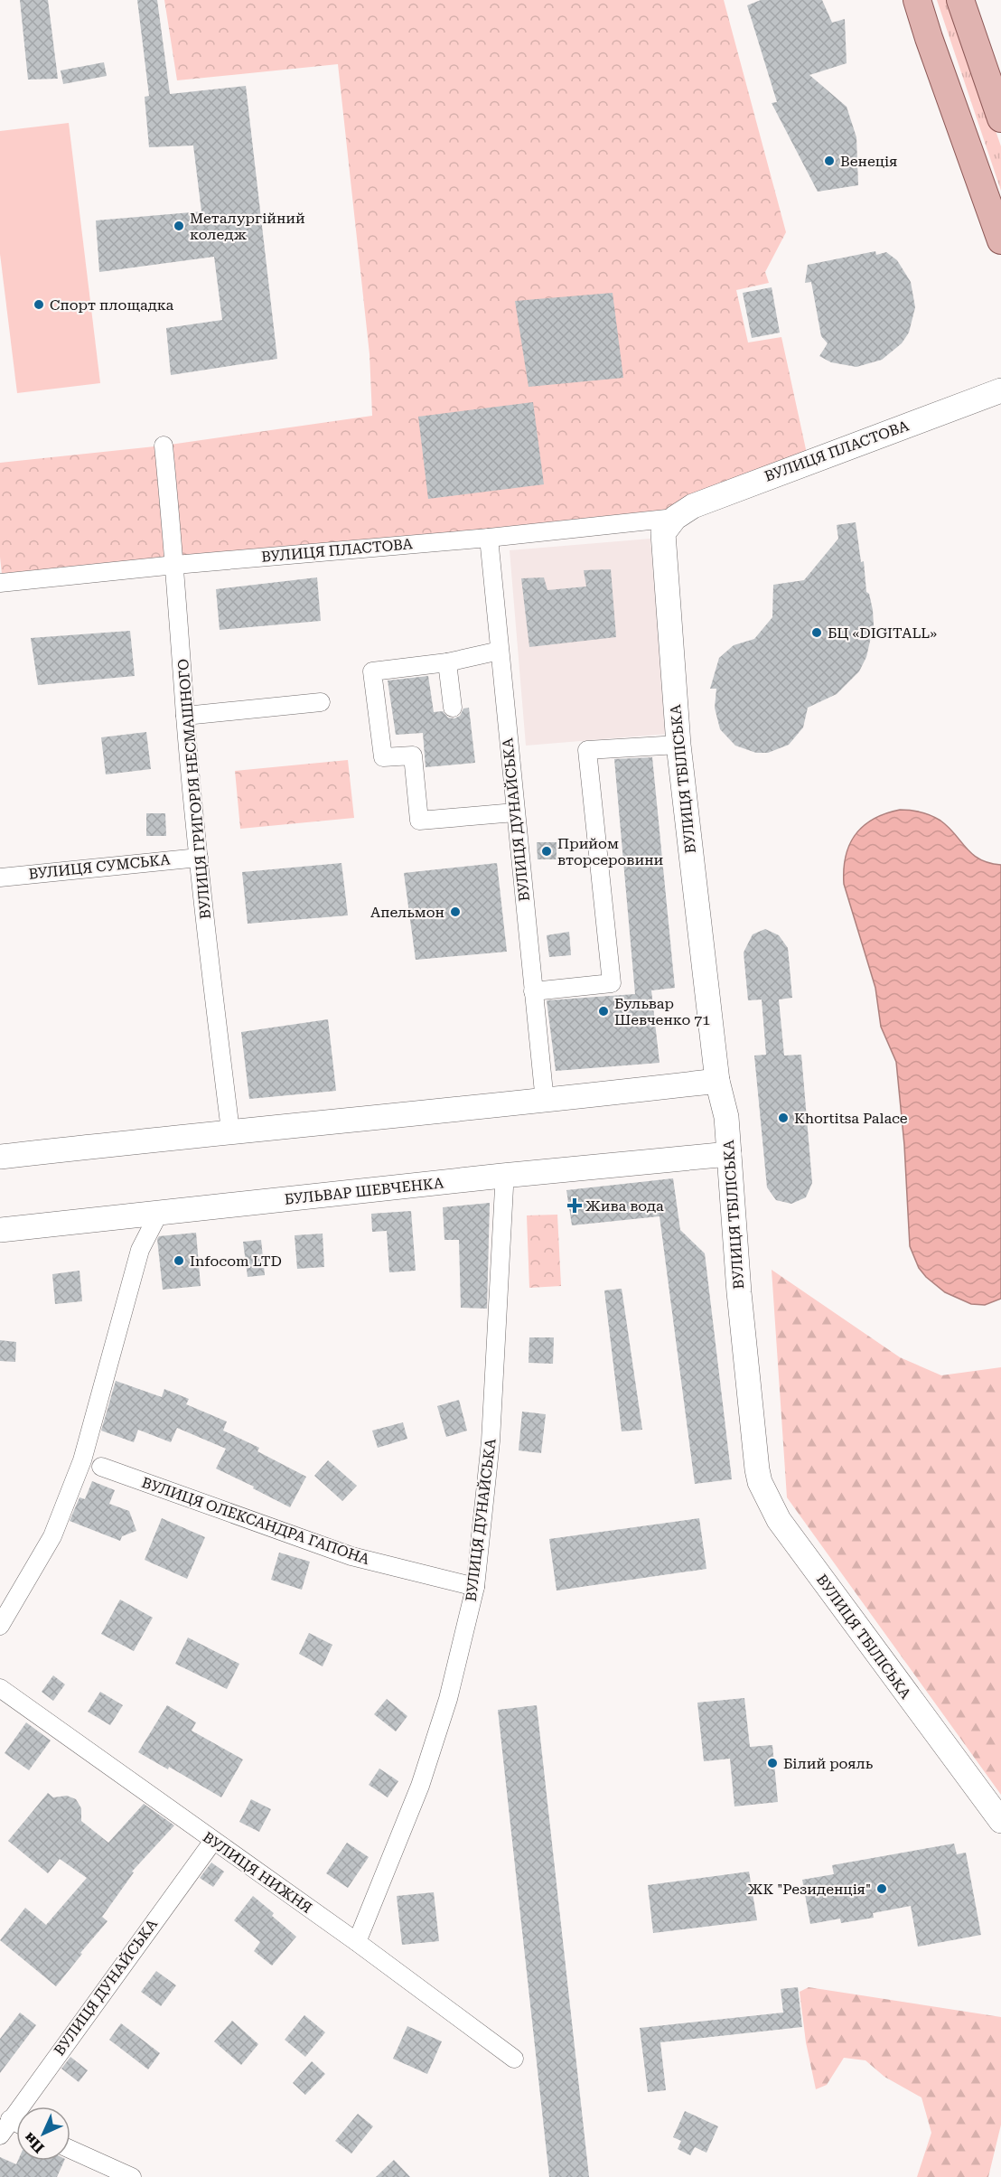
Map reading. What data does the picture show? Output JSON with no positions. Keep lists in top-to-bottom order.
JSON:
{
  "streets": {
    "street": [
      "ВУЛИЦЯ ПЛАСТОВА",
      "ВУЛИЦЯ ТБІЛІСЬКА",
      "ВУЛИЦЯ ГРИГОРІЯ НЕСМАШНОГО",
      "ВУЛИЦЯ ДУНАЙСЬКА",
      "ВУЛИЦЯ СУМСЬКА",
      "БУЛЬВАР ШЕВЧЕНКА",
      "ВУЛИЦЯ ОЛЕКСАНДРА ГАПОНА",
      "ВУЛИЦЯ НИЖНЯ"
    ]
  },
  "crossings": [
    ["ВУЛИЦЯ ПЛАСТОВА", "ВУЛИЦЯ ТБІЛІСЬКА"],
    ["ВУЛИЦЯ ПЛАСТОВА", "ВУЛИЦЯ ГРИГОРІЯ НЕСМАШНОГО"],
    ["ВУЛИЦЯ ПЛАСТОВА", "ВУЛИЦЯ ДУНАЙСЬКА"],
    ["ВУЛИЦЯ ТБІЛІСЬКА", "БУЛЬВАР ШЕВЧЕНКА"],
    ["ВУЛИЦЯ ГРИГОРІЯ НЕСМАШНОГО", "ВУЛИЦЯ СУМСЬКА"],
    ["ВУЛИЦЯ ДУНАЙСЬКА", "БУЛЬВАР ШЕВЧЕНКА"],
    ["ВУЛИЦЯ ДУНАЙСЬКА", "ВУЛИЦЯ ОЛЕКСАНДРА ГАПОНА"],
    ["ВУЛИЦЯ ДУНАЙСЬКА", "ВУЛИЦЯ НИЖНЯ"]
  ],
  "places": {
    "other": [
      "Венеція",
      "Металургійний коледж",
      "Спорт площадка",
      "БЦ «DIGITALL»",
      "Прийом вторсеровини",
      "Апельмон",
      "Бульвар Шевченко 71",
      "Khortitsa Palace",
      "Infocom LTD",
      "Білий рояль",
      "ЖК \"Резиденція\""
    ],
    "health": ["Жива вода"]
  },
  "north": "bottom left"
}
